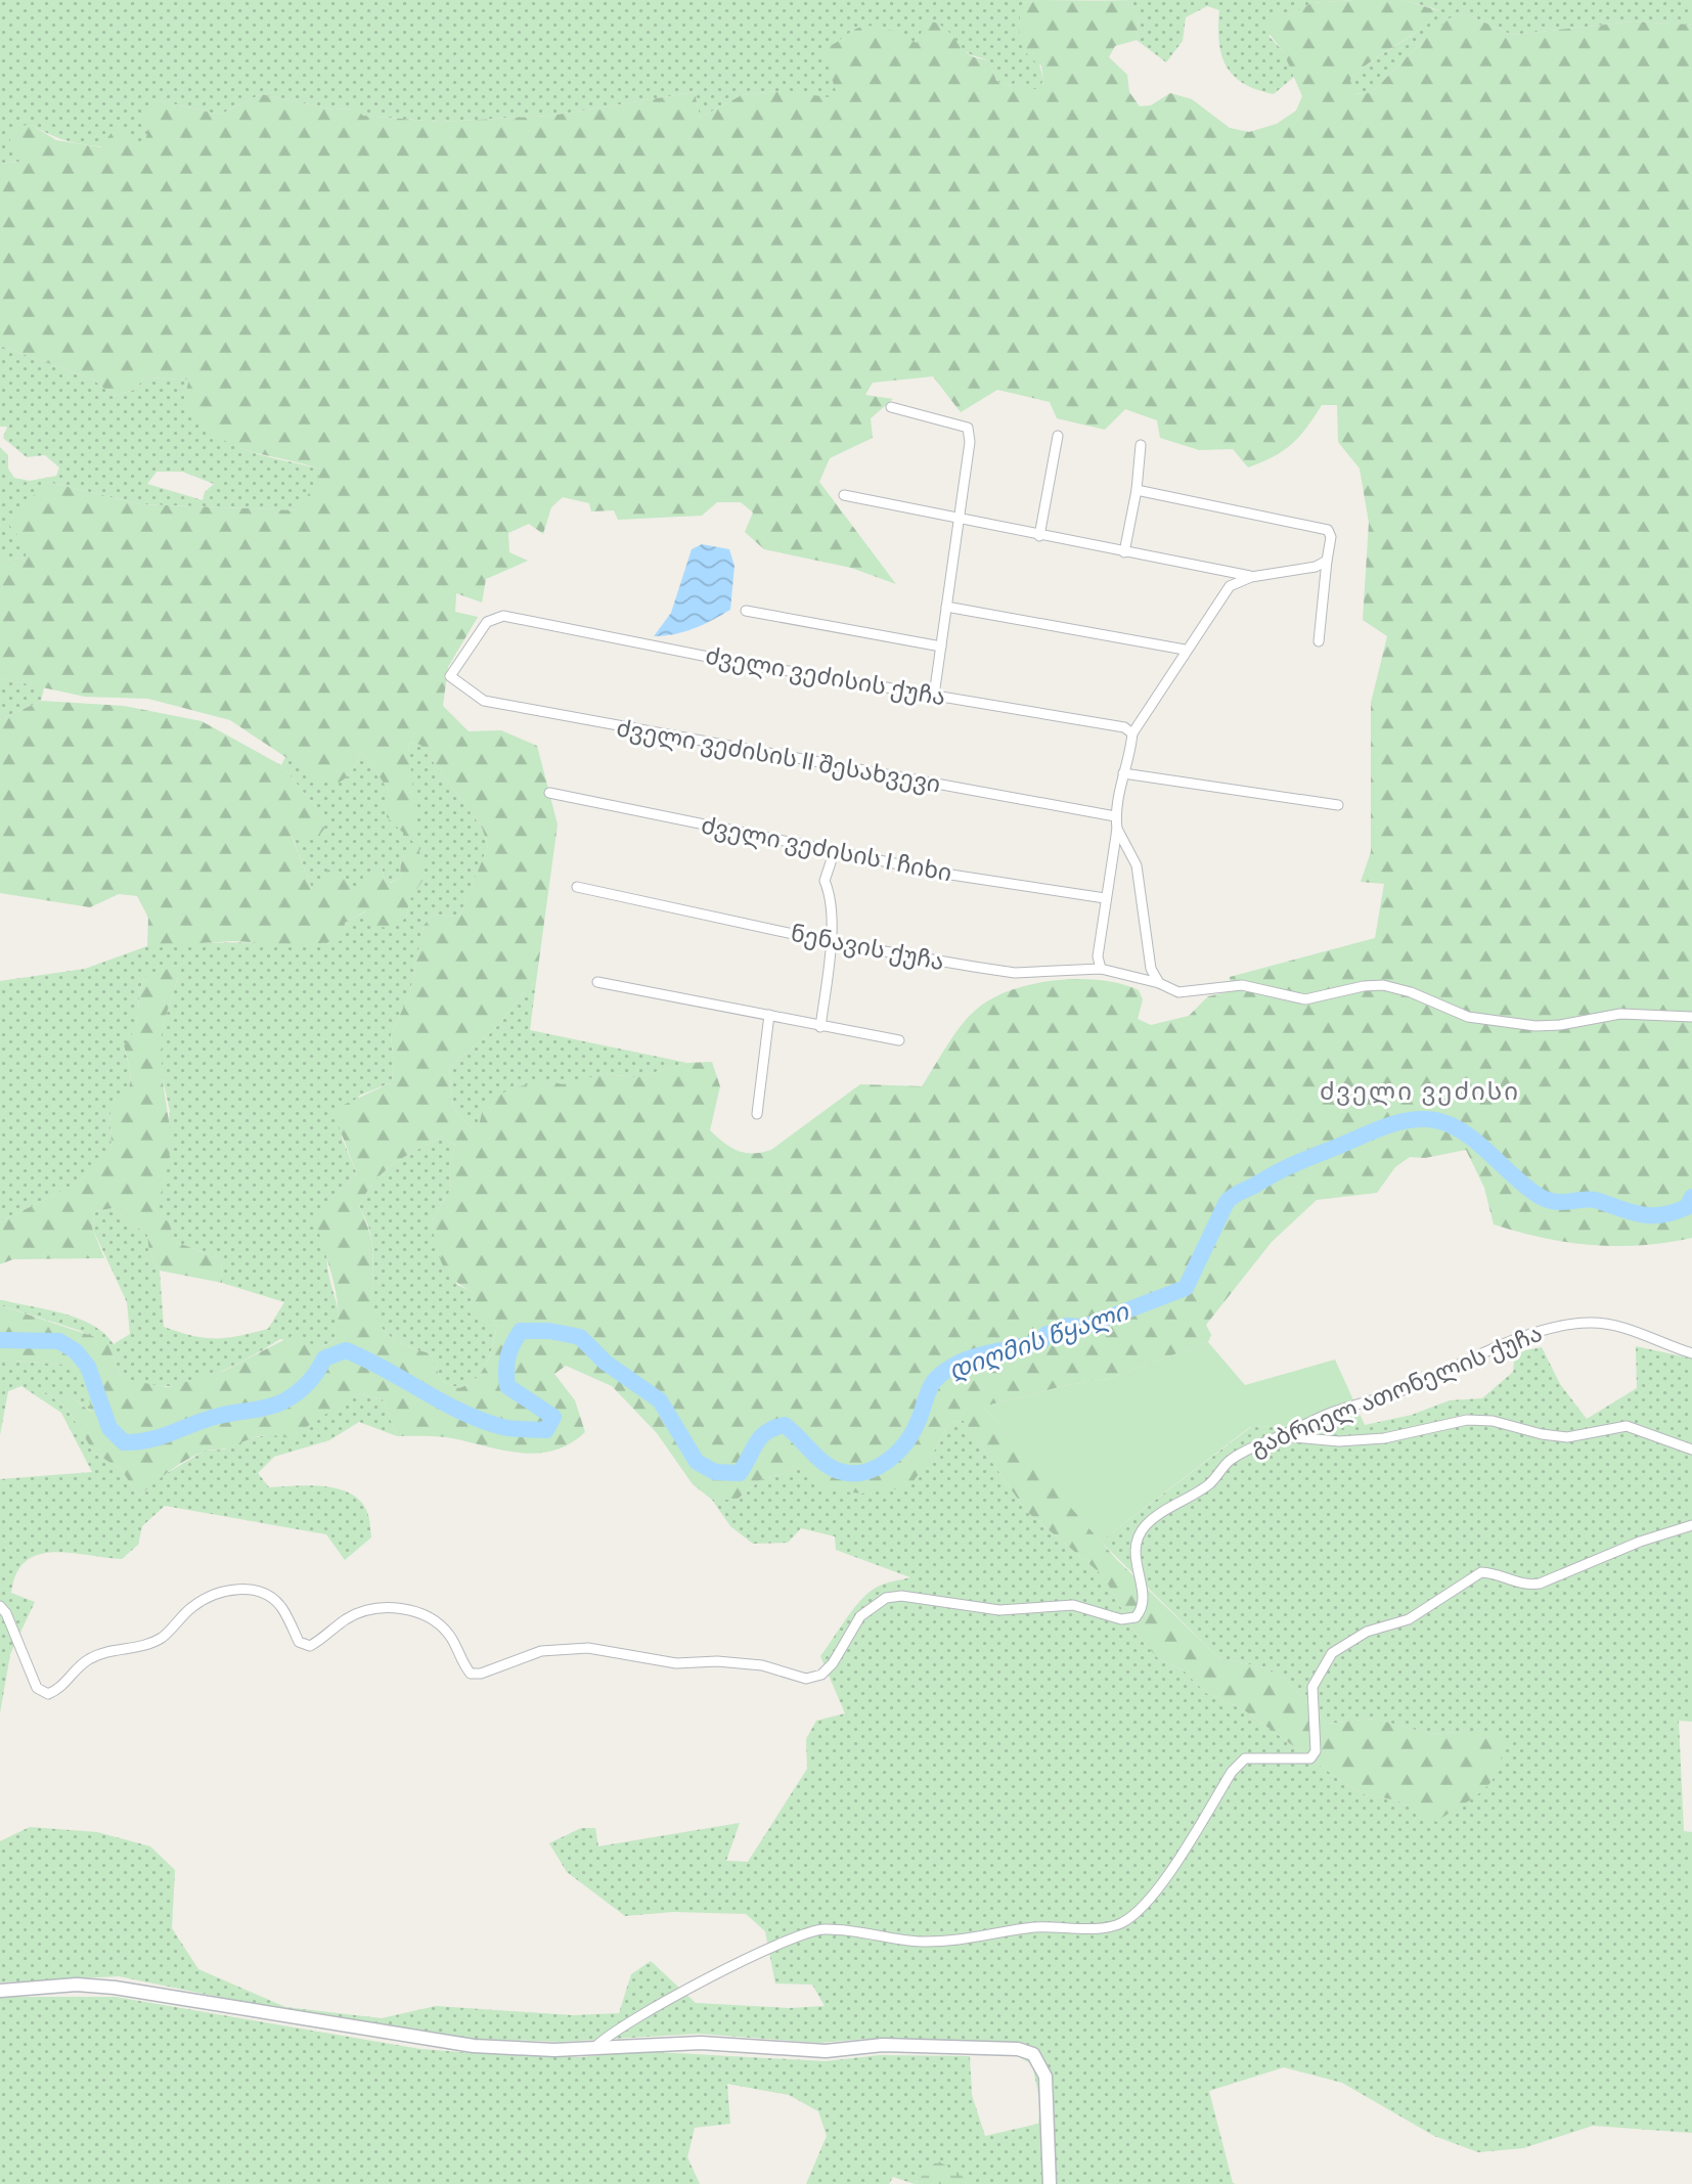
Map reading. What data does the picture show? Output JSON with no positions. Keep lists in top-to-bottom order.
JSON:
{
  "streets": {
    "street": [
      "ძველი ვეძისის ქუჩა",
      "ძველი ვეძისის II შესახვევი",
      "ძველი ვეძისის I ჩიხი",
      "ნენავის ქუჩა",
      "გაბრიელ ათონელის ქუჩა"
    ]
  },
  "crossings": [
    ["ძველი ვეძისის ქუჩა", "ძველი ვეძისის II შესახვევი"]
  ],
  "districts": ["ძველი ვეძისი"],
  "water": ["დიღმის წყალი"]
}
